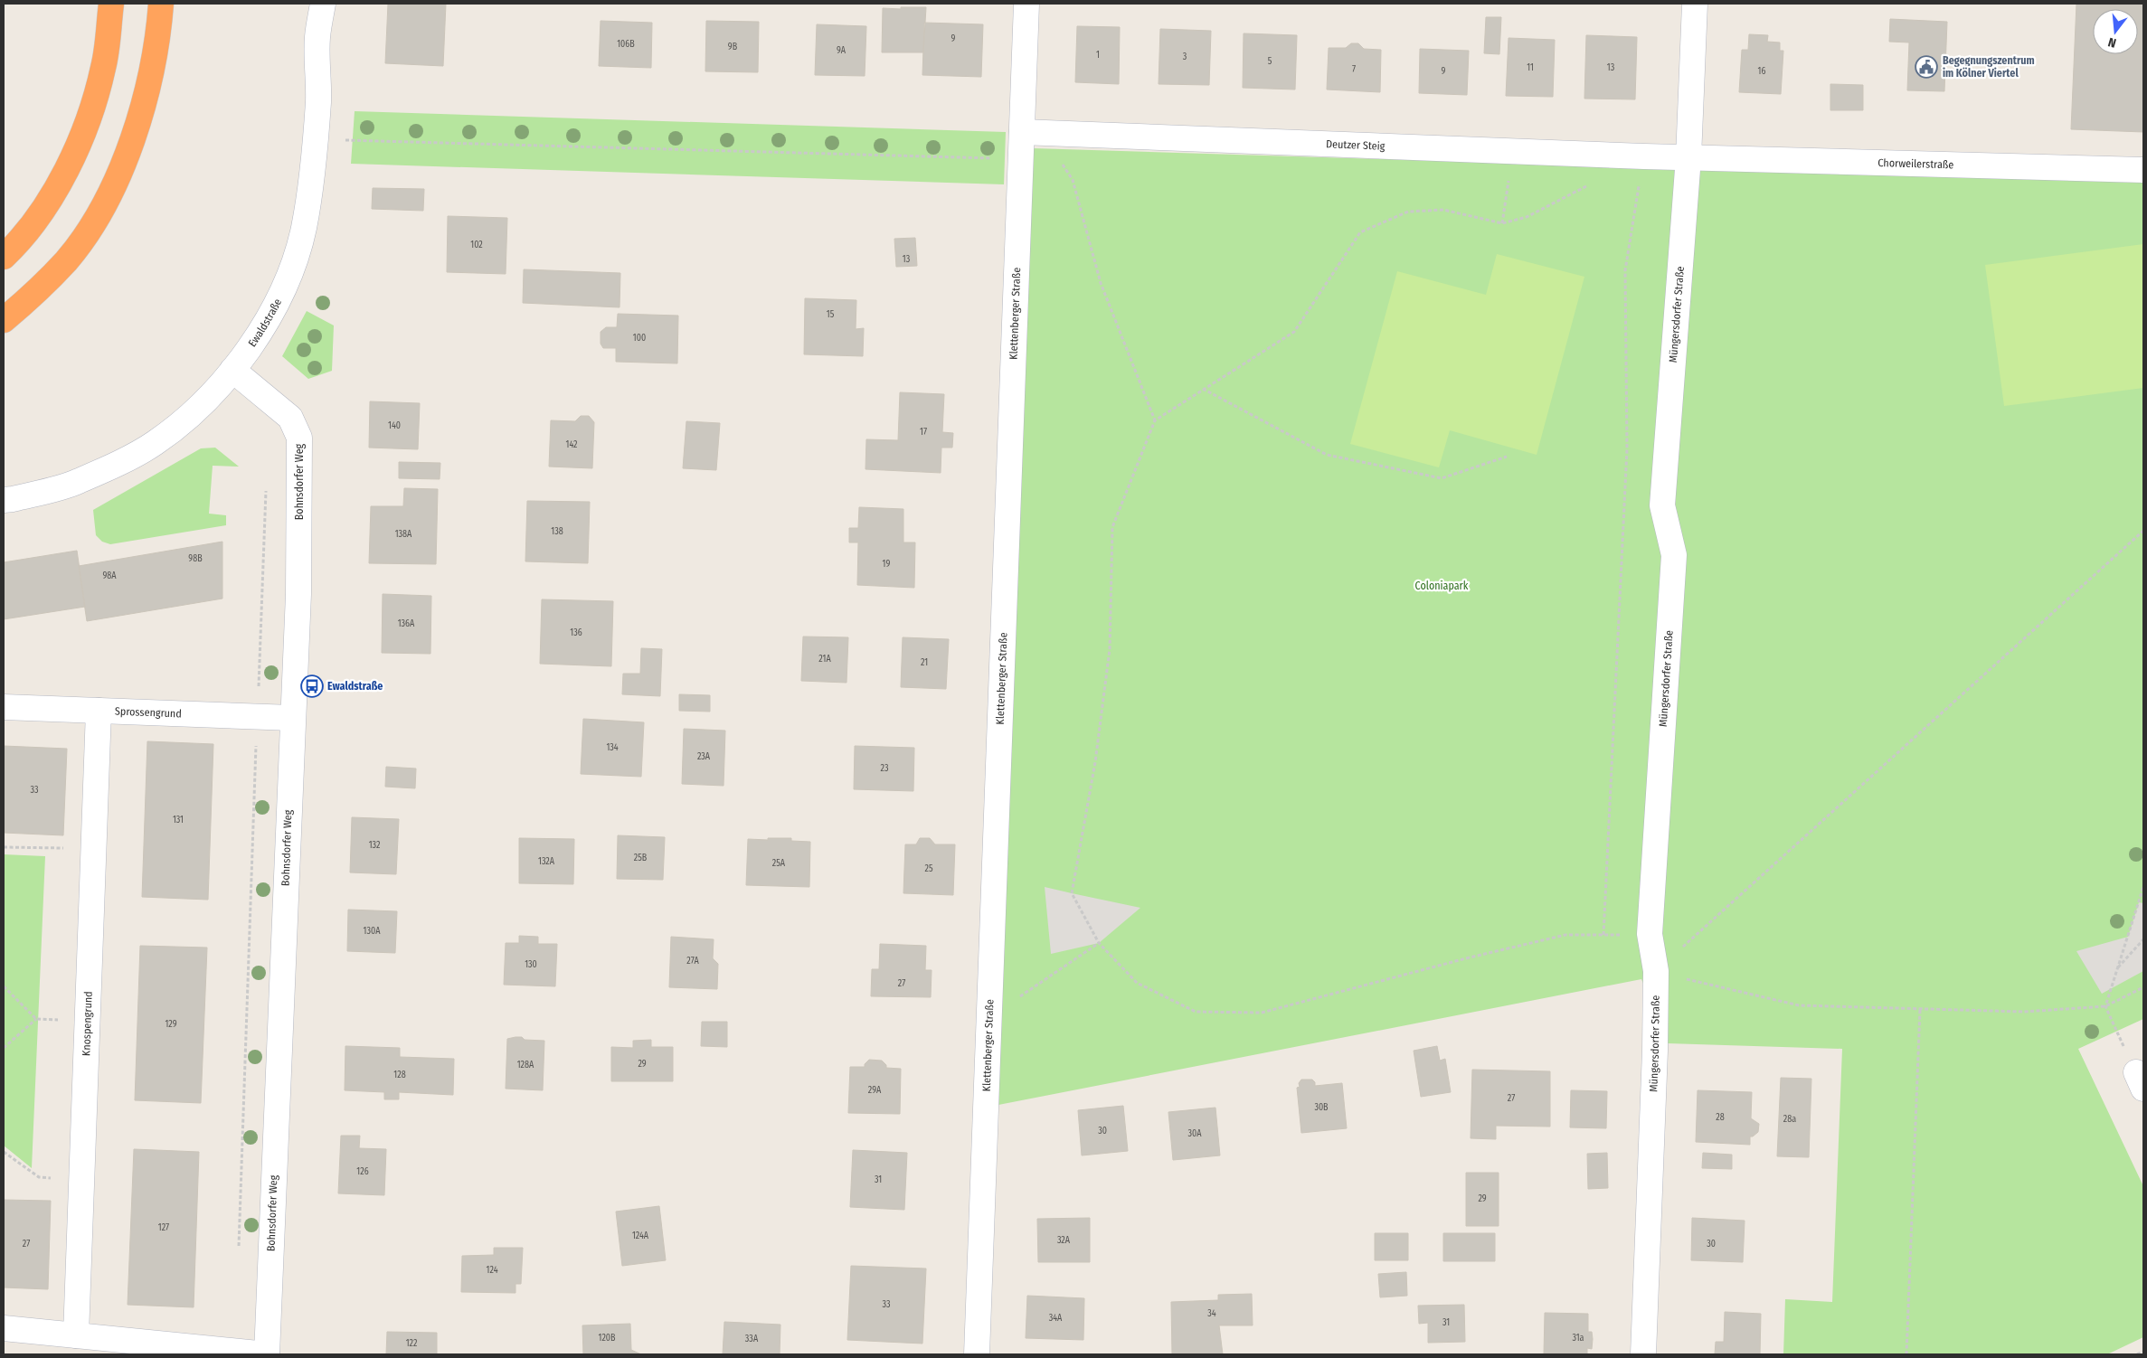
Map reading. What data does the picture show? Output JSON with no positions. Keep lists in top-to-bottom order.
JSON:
{
  "streets": {
    "street": [
      "Deutzer Steig",
      "Chorweilerstraße",
      "Klettenberger Straße",
      "Müngersdorfer Straße",
      "Ewaldstraße",
      "Bohnsdorfer Weg",
      "Sprossengrund",
      "Knospengrund"
    ]
  },
  "crossings": [
    ["Deutzer Steig", "Chorweilerstraße"],
    ["Deutzer Steig", "Klettenberger Straße"],
    ["Deutzer Steig", "Müngersdorfer Straße"],
    ["Chorweilerstraße", "Müngersdorfer Straße"],
    ["Ewaldstraße", "Bohnsdorfer Weg"],
    ["Bohnsdorfer Weg", "Sprossengrund"],
    ["Sprossengrund", "Knospengrund"]
  ],
  "parks": ["Coloniapark"],
  "places": {
    "public building": ["Begegnungszentrum im Kölner Viertel"],
    "bus stop": ["Ewaldstraße"]
  },
  "house_numbers": [
    "9",
    "106B",
    "9B",
    "9A",
    "1",
    "3",
    "5",
    "11",
    "13",
    "7",
    "9",
    "16",
    "102",
    "13",
    "15",
    "100",
    "140",
    "17",
    "142",
    "138",
    "138A",
    "98B",
    "19",
    "98A",
    "136A",
    "136",
    "21A",
    "21",
    "134",
    "23A",
    "23",
    "33",
    "131",
    "132",
    "25B",
    "132A",
    "25A",
    "25",
    "130A",
    "27A",
    "130",
    "27",
    "129",
    "29",
    "128A",
    "128",
    "29A",
    "27",
    "30B",
    "28",
    "28a",
    "30",
    "30A",
    "126",
    "31",
    "29",
    "127",
    "124A",
    "32A",
    "27",
    "30",
    "124",
    "33",
    "34",
    "34A",
    "31",
    "120B",
    "31a",
    "33A",
    "122"
  ],
  "north": "bottom"
}
